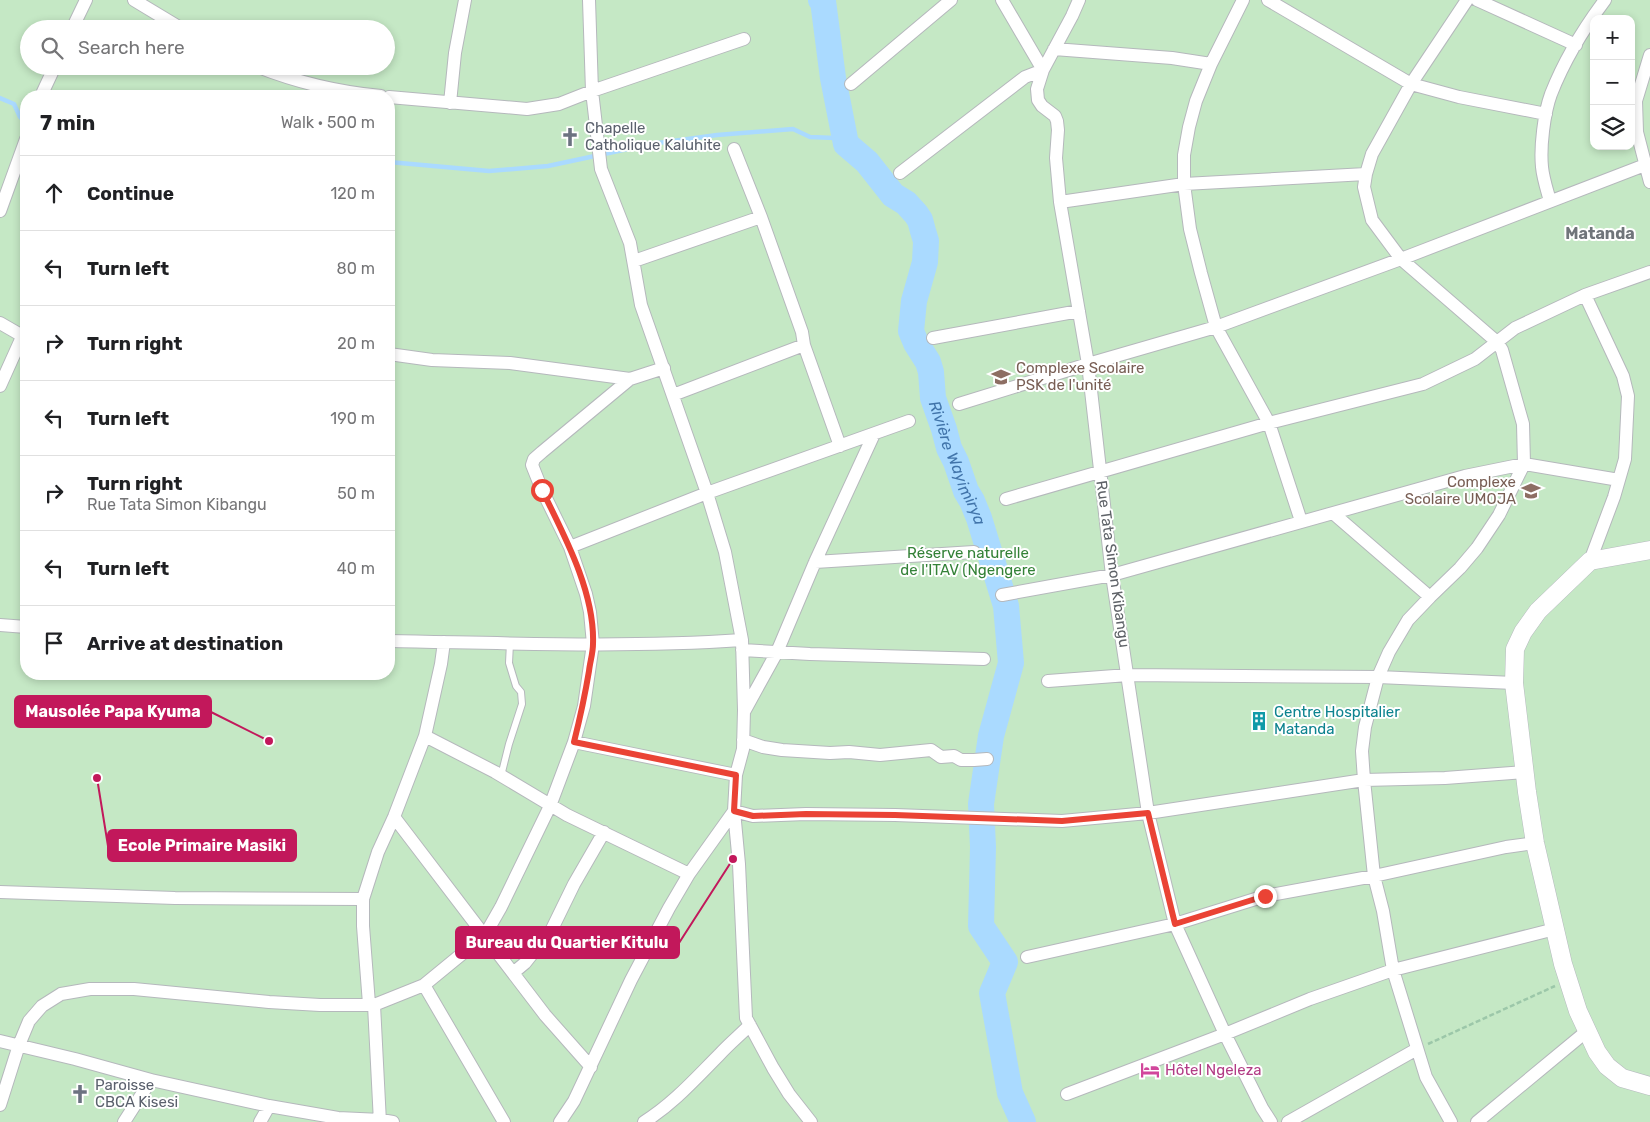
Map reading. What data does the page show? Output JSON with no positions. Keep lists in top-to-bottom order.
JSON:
{
  "streets": {
    "street": ["Rue Tata Simon Kibangu"]
  },
  "districts": ["Matanda"],
  "water": ["Rivière Wayimirya"],
  "parks": ["Réserve naturelle de l'ITAV (Ngengere"],
  "places": {
    "church": ["Chapelle Catholique Kaluhite", "Paroisse CBCA Kisesi"],
    "school or university": ["Complexe Scolaire PSK de l'unité", "Complexe Scolaire UMOJA"],
    "building": ["Centre Hospitalier Matanda"],
    "other": ["Mausolée Papa Kyuma", "Ecole Primaire Masiki", "Bureau du Quartier Kitulu"],
    "hotel": ["Hôtel Ngeleza"]
  },
  "page": {
    "map_buttons": ["+", "−"],
    "search": "Search here",
    "heading": ["7 min", "Walk · 500 m"],
    "list": [
      ["Continue", "120 m"],
      ["Turn left", "80 m"],
      ["Turn right", "20 m"],
      ["Turn left", "190 m"],
      ["Turn right", "Rue Tata Simon Kibangu", "50 m"],
      ["Turn left", "40 m"],
      "Arrive at destination"
    ]
  }
}
